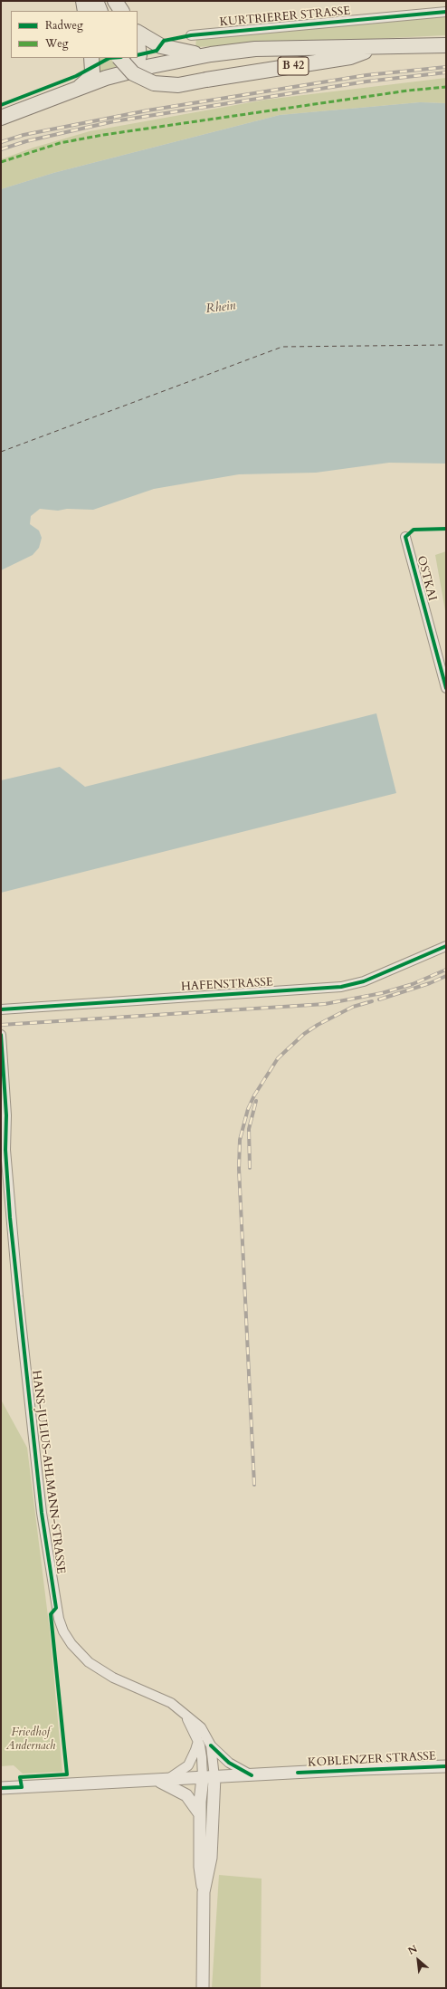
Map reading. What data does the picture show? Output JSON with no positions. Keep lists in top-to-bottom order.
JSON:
{
  "streets": {
    "main road": ["B 42"],
    "street": [
      "KURTRIERER STRASSE",
      "OSTKAI",
      "HAFENSTRASSE",
      "HANS-JULIUS-AHLMANN-STRASSE",
      "KOBLENZER STRASSE"
    ]
  },
  "crossings": [
    ["HANS-JULIUS-AHLMANN-STRASSE", "KOBLENZER STRASSE"]
  ],
  "water": ["Rhein"],
  "parks": ["Friedhof Andernach"],
  "legend": ["Radweg", "Weg"],
  "north": "top left"
}
